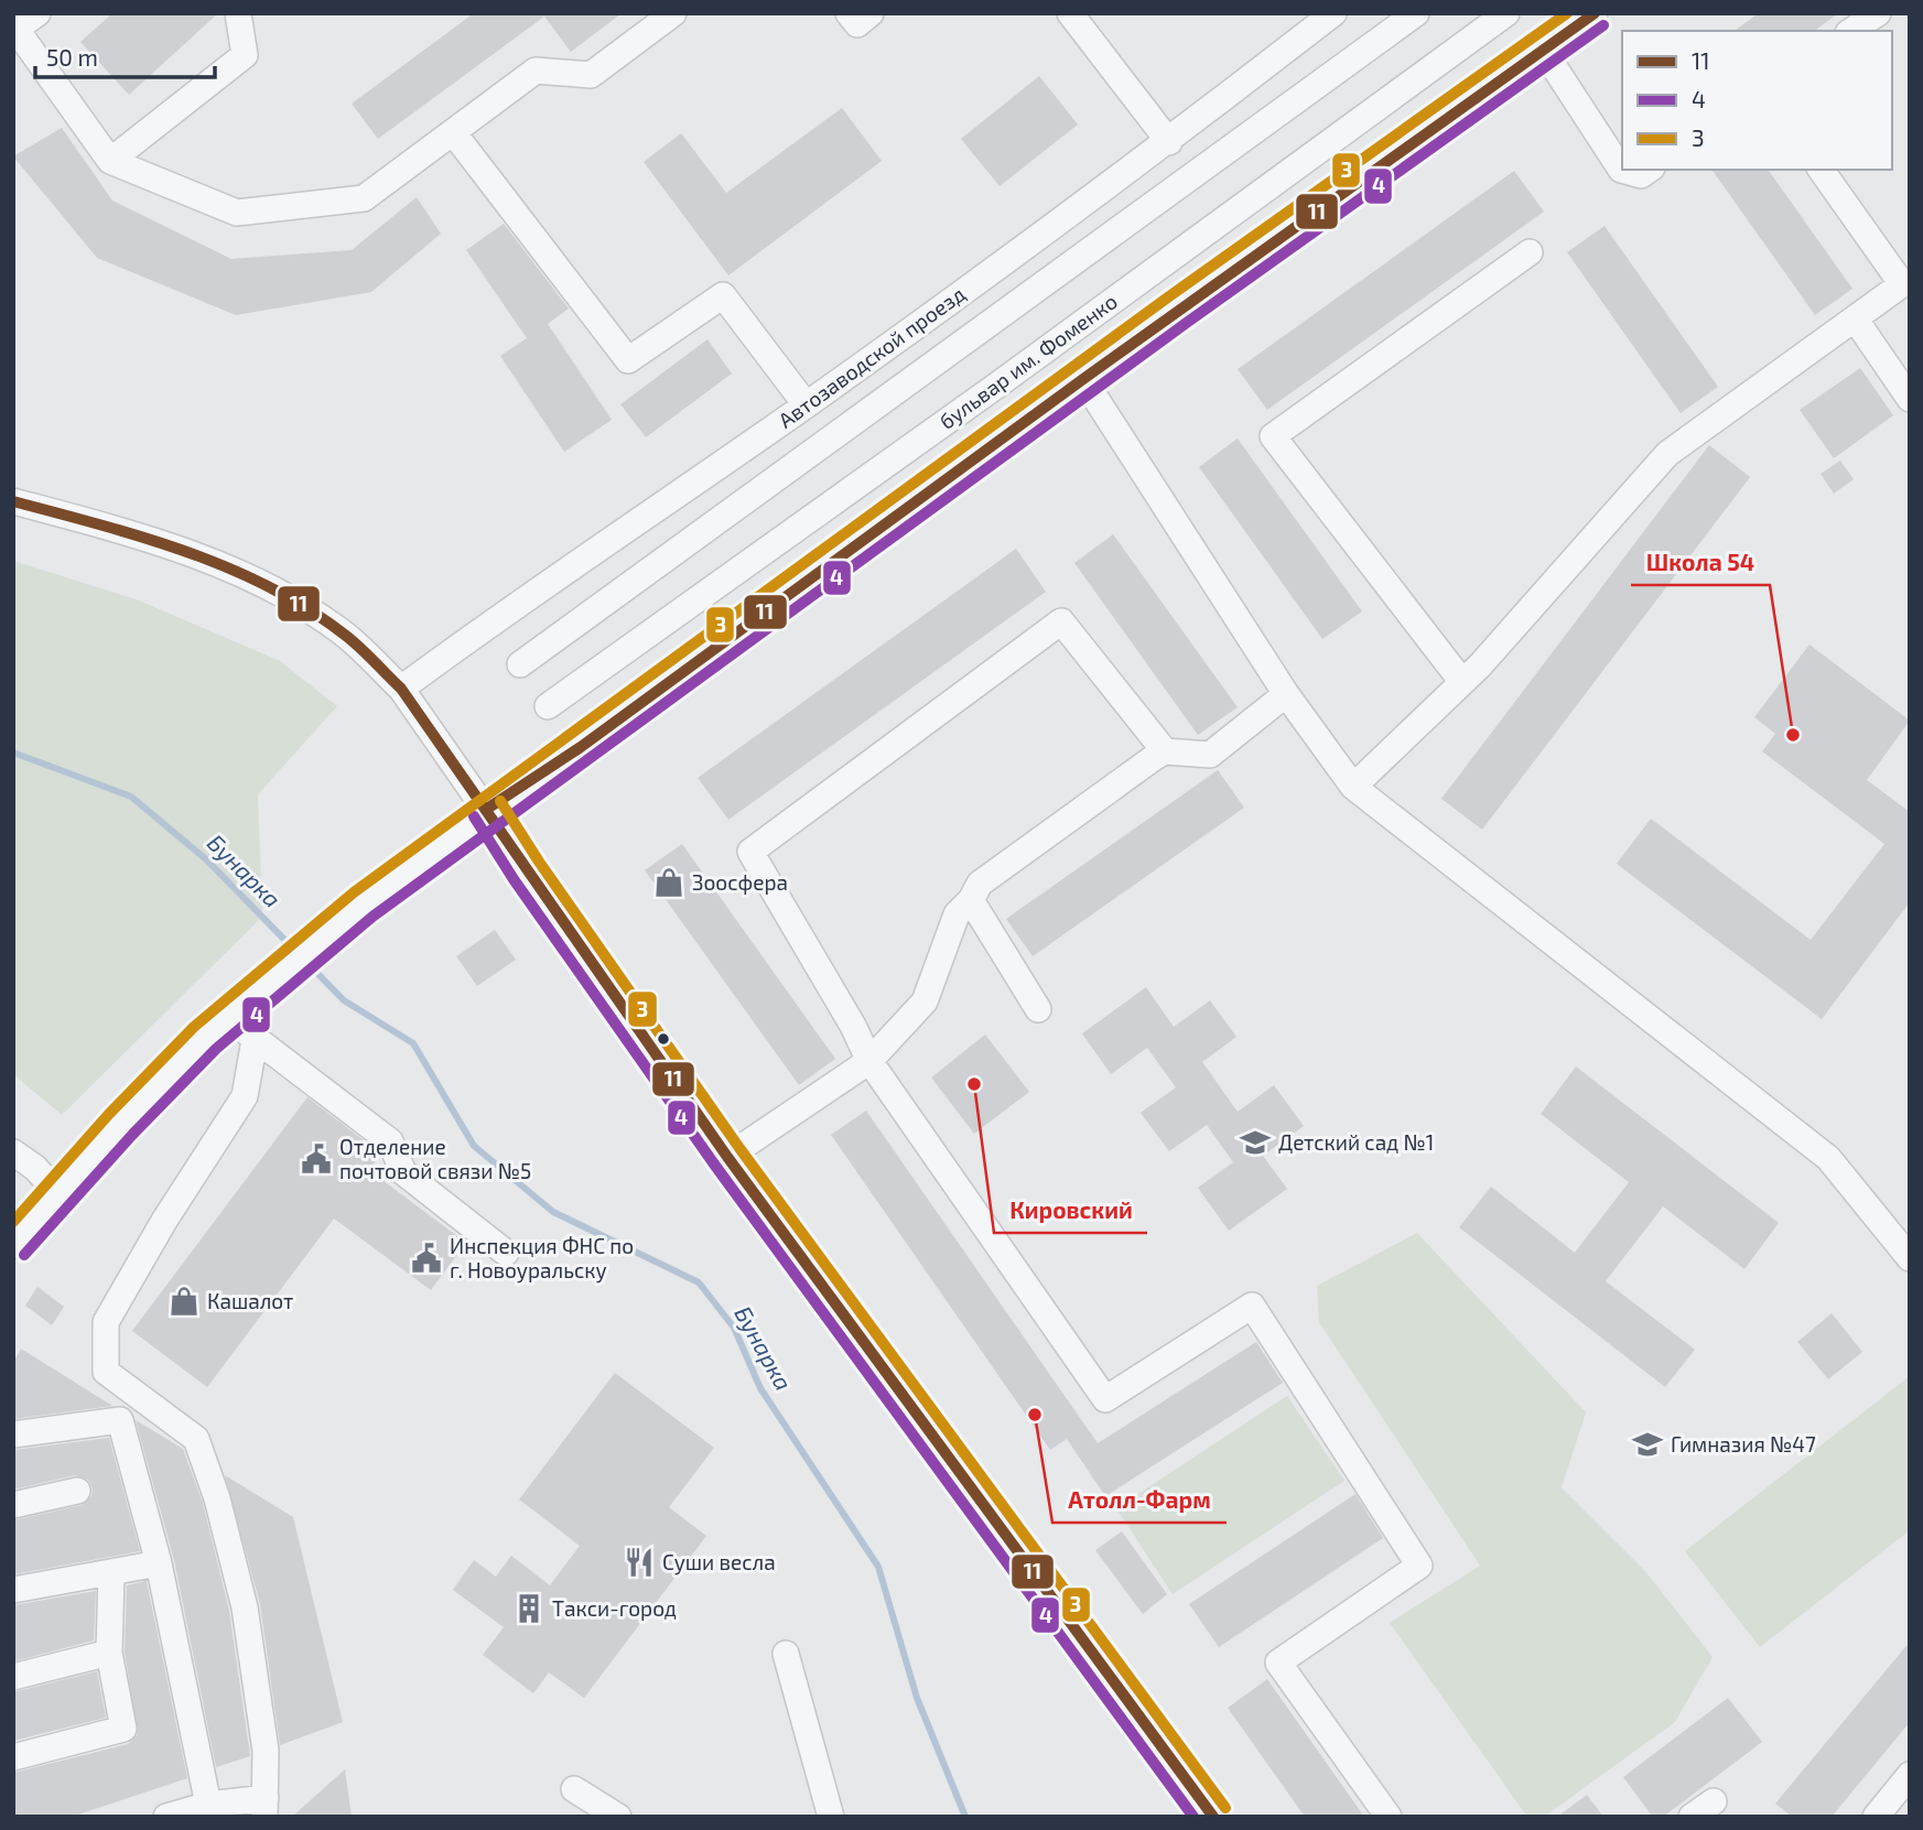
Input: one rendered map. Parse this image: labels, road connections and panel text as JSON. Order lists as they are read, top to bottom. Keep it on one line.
{"streets":{"street":["Автозаводской проезд","бульвар им. Фоменко"]},"water":["Бунарка"],"places":{"other":["Школа 54","Кировский","Атолл-Фарм"],"shop":["Зоосфера","Кашалот"],"school or university":["Детский сад №1","Гимназия №47"],"public building":["Отделение почтовой связи №5","Инспекция ФНС по г. Новоуральску"],"restaurant":["Суши весла"],"building":["Такси-город"]},"lines":["transit line 11","transit line 3","transit line 4"],"legend":["11","4","3"],"scale_bar":"50 m"}
